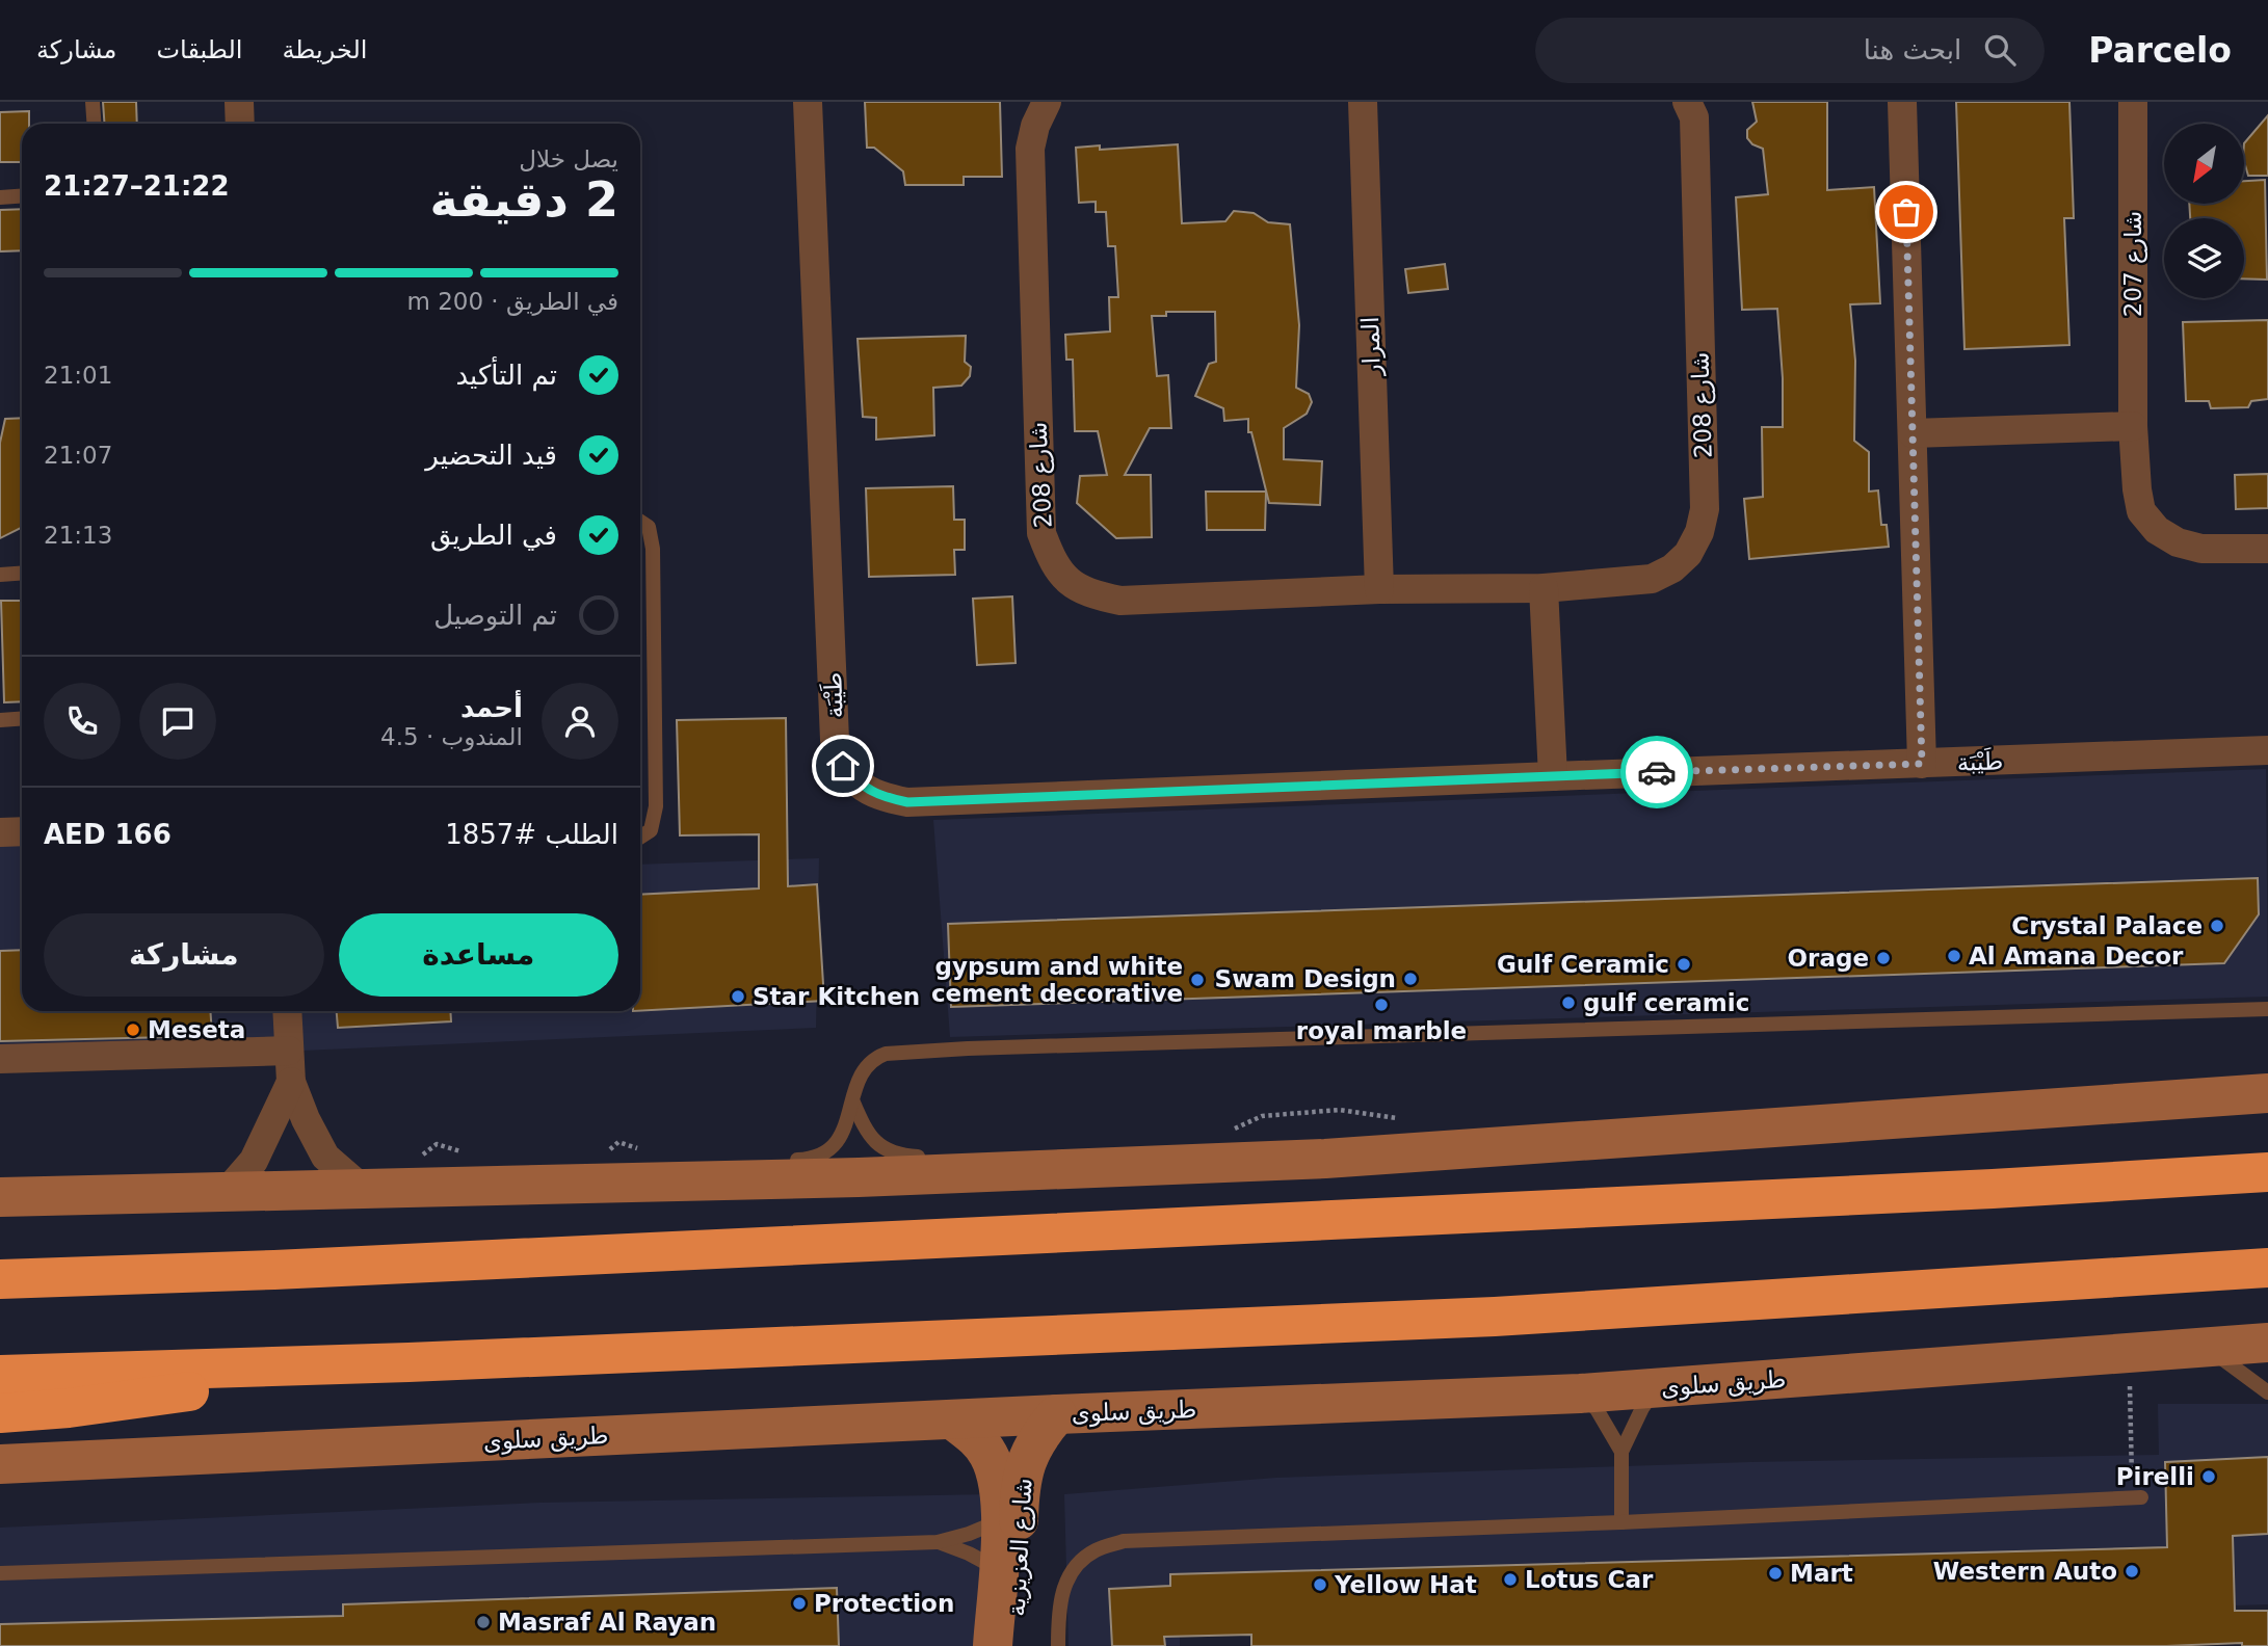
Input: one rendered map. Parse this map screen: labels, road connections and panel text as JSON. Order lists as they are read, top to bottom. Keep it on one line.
{"streets":{"main road":["طريق سلوى","شارع العزيزية"],"street":["شارع 207","المرار","شارع 208","طَيْبَة"]},"crossings":[["المرار","شارع 208"],["طريق سلوى","شارع العزيزية"]],"places":["Crystal Palace","Al Amana Decor","Orage","Gulf Ceramic","Swam Design","gypsum and white cement decorative","Star Kitchen","gulf ceramic","royal marble","Meseta","Pirelli","Western Auto","Mart","Lotus Car","Yellow Hat","Protection","Masraf Al Rayan"],"north":"bottom left","page":{"header":"Parcelo","search":"ابحث هنا","nav":["الخريطة","الطبقات","مشاركة"],"heading":["2 دقيقة","يصل خلال","21:22–21:27"],"panel":["أحمد","المندوب · 4.5","الطلب #1857","AED 166"],"bar":"في الطريق · 200 m","list":[["تم التأكيد","21:01"],["قيد التحضير","21:07"],["في الطريق","21:13"],"تم التوصيل"],"buttons":["مساعدة","مشاركة"]}}
